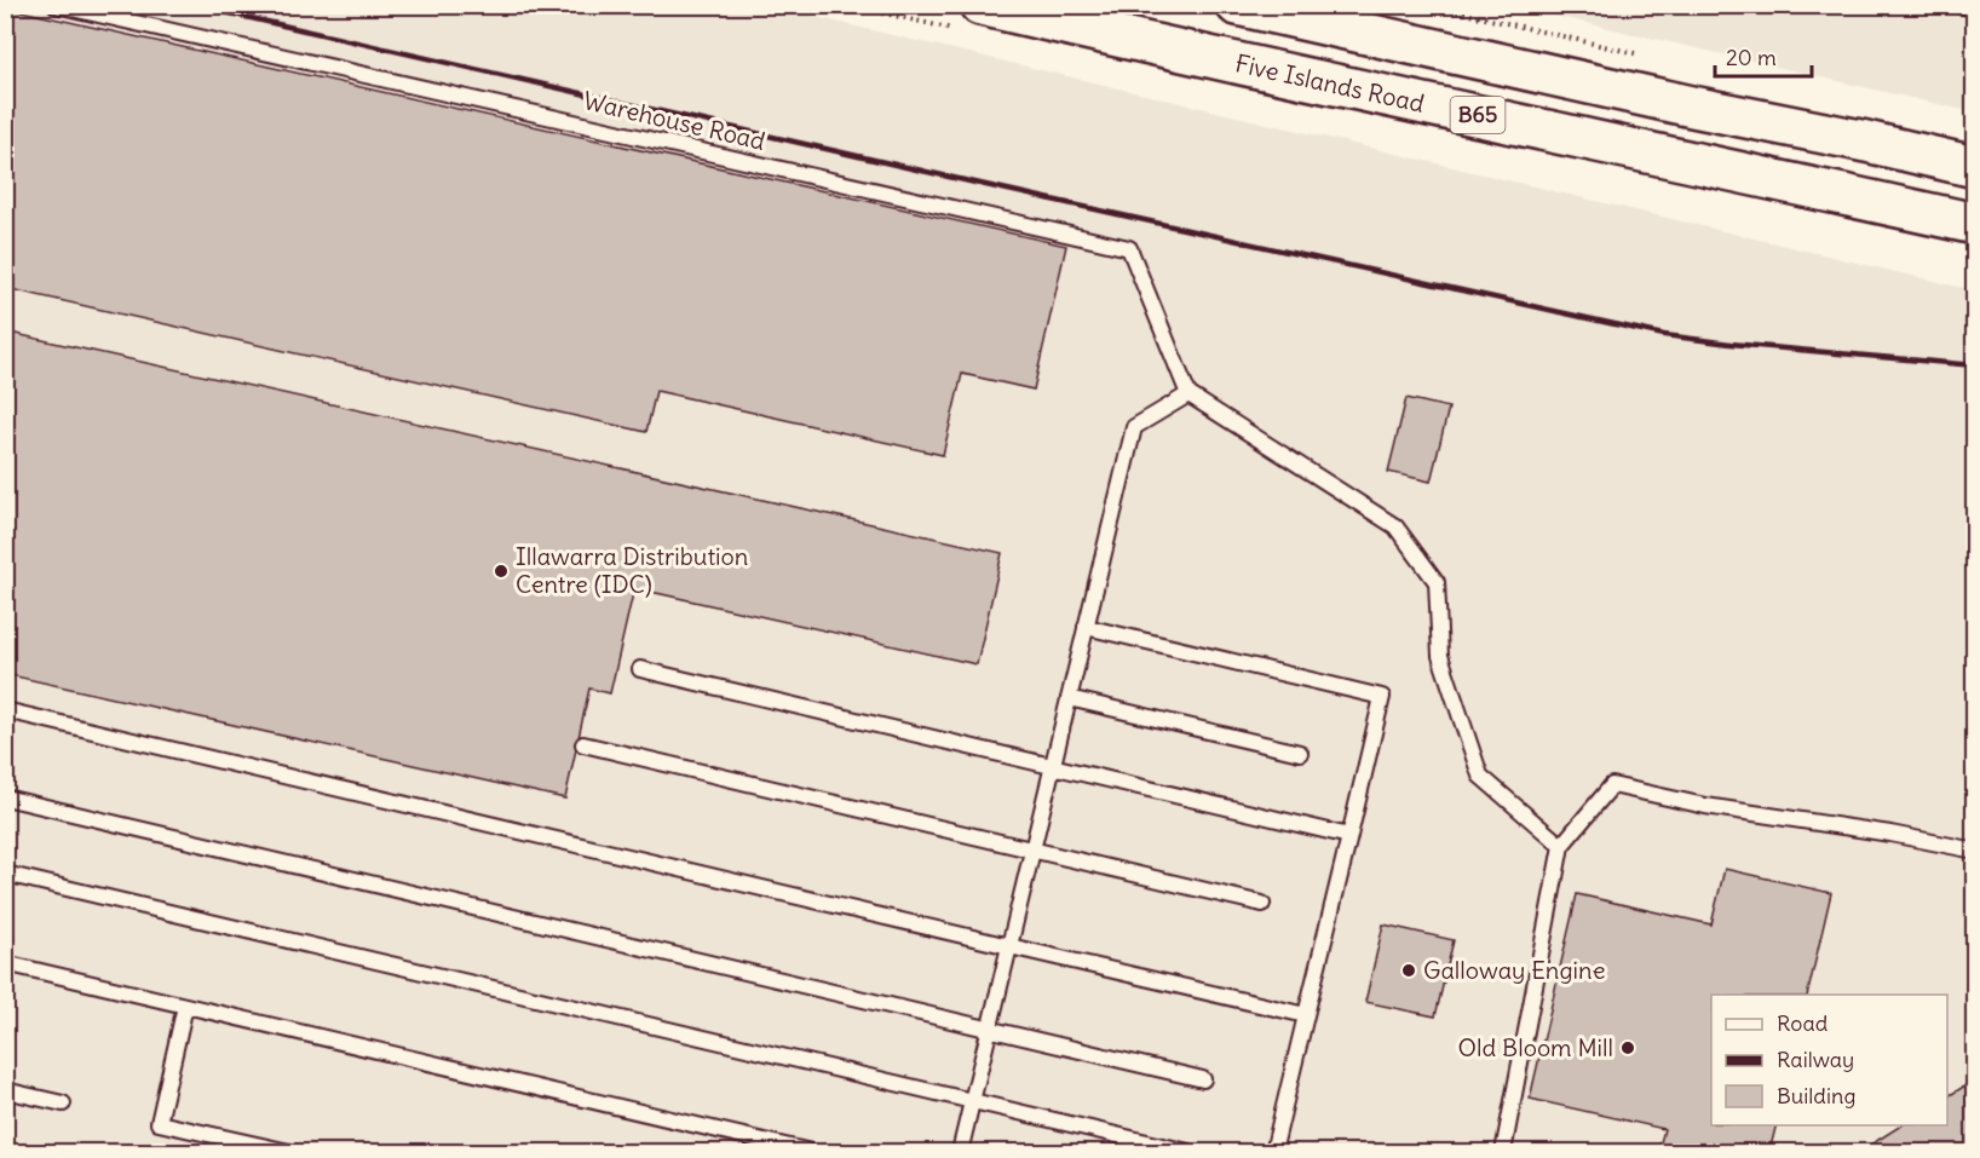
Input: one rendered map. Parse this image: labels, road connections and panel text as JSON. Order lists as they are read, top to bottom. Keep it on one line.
{"streets":{"main road":["Five Islands Road","B65"],"lane":["Warehouse Road"]},"places":["Illawarra Distribution Centre (IDC)","Galloway Engine","Old Bloom Mill"],"legend":["Road","Railway","Building"],"scale_bar":"20 m"}
